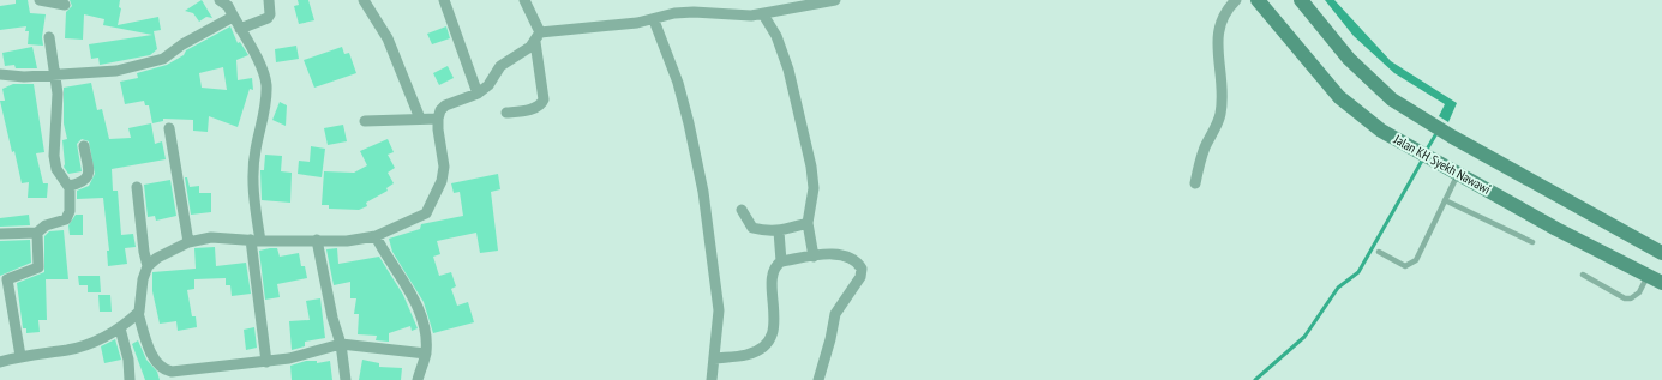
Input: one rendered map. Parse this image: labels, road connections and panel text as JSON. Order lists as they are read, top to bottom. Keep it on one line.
{"streets":{"main road":["Jalan KH Syekh Nawawi"]}}
